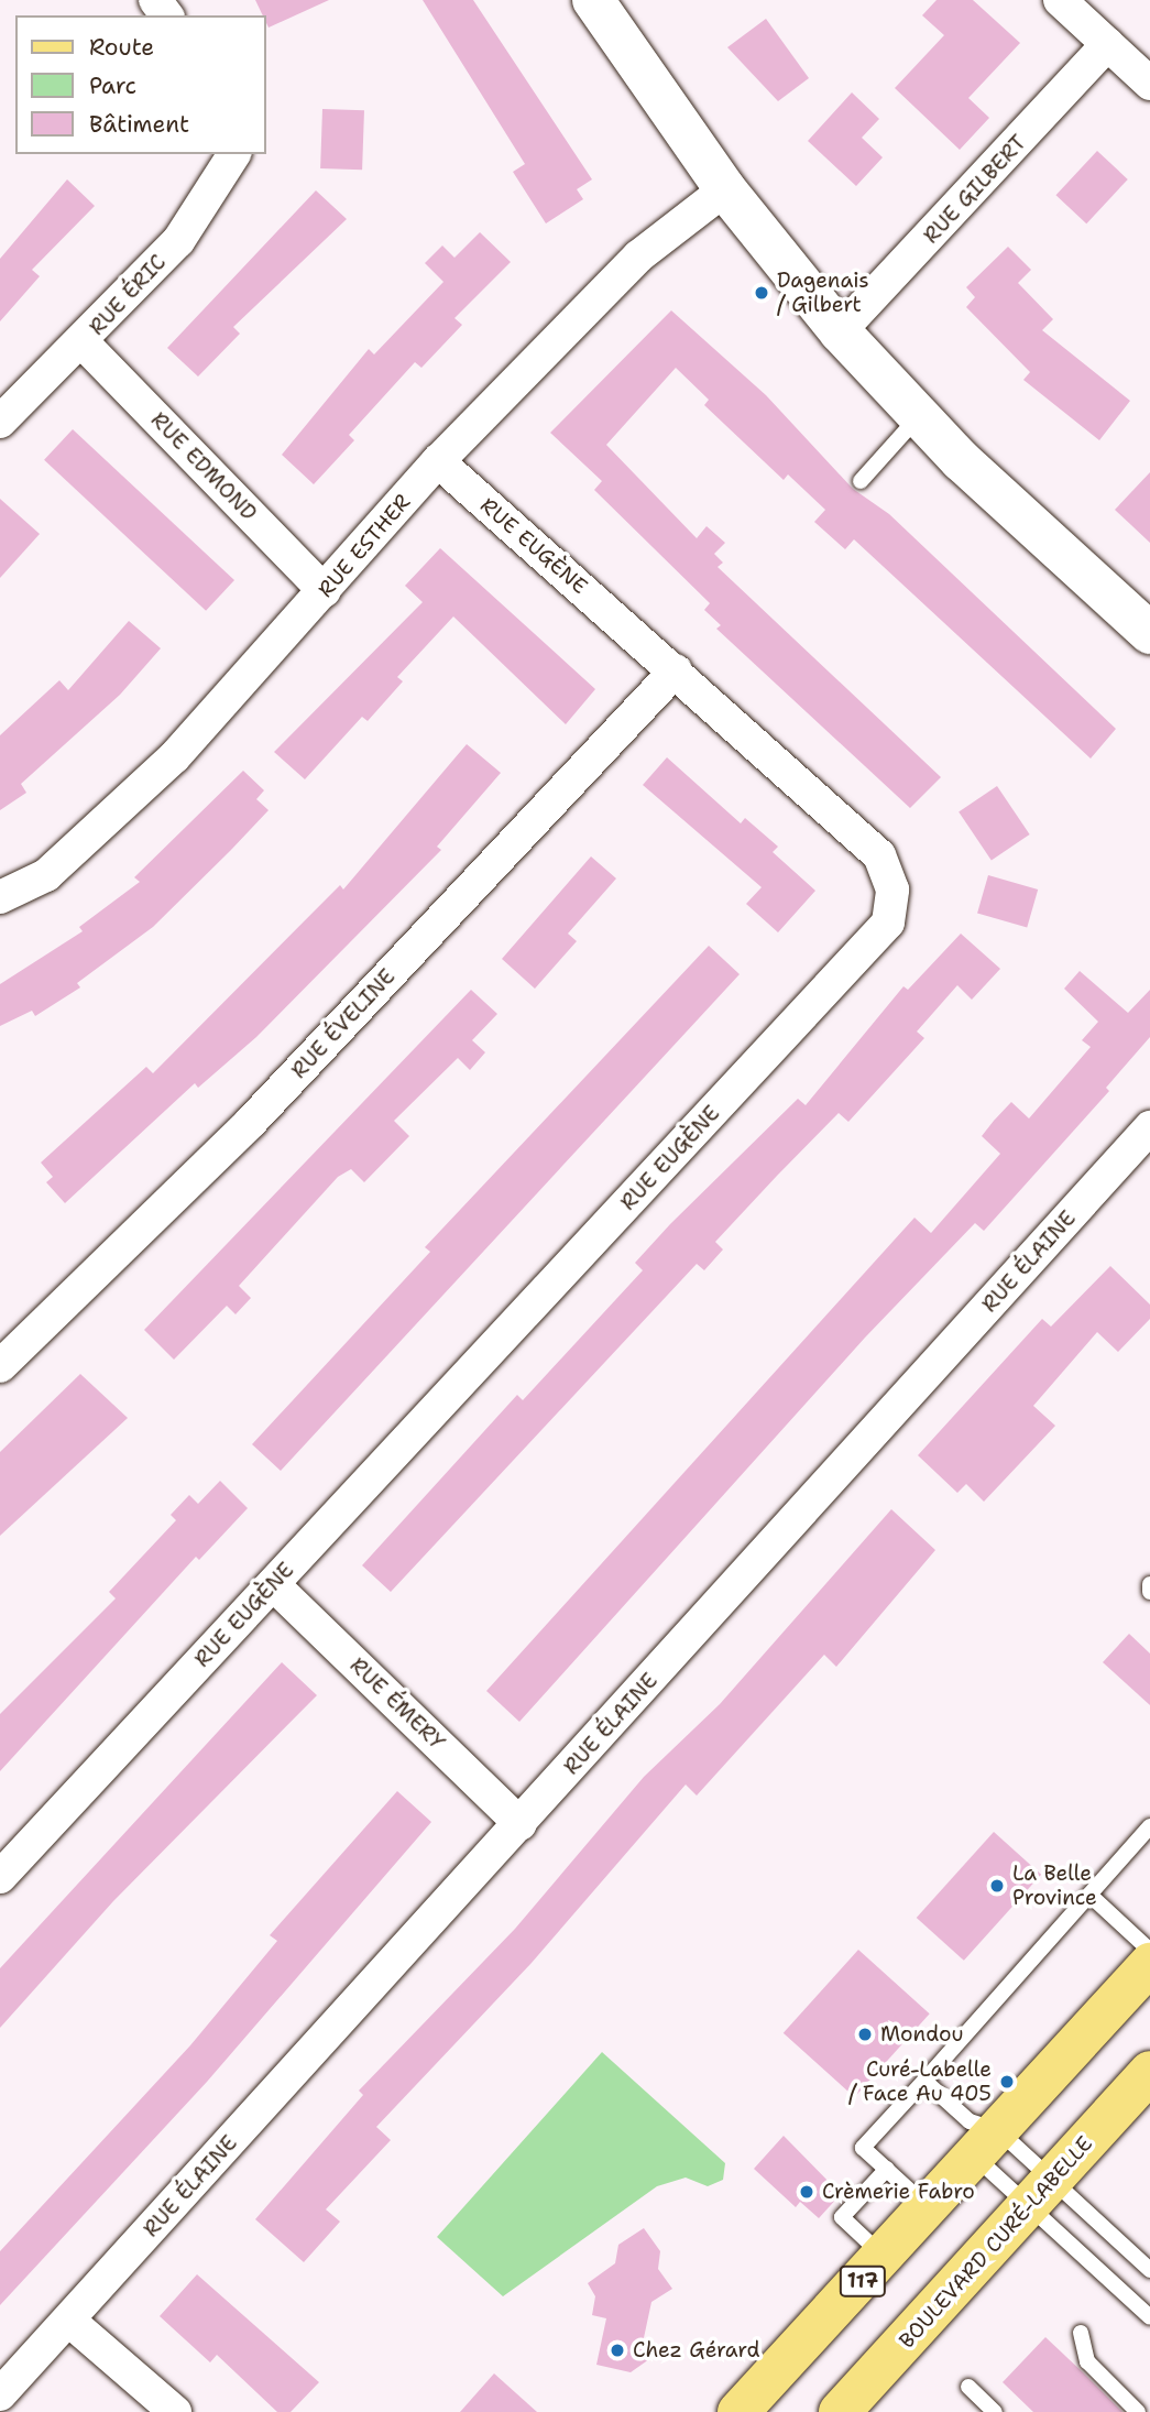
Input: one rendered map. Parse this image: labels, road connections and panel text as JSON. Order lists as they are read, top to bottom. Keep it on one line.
{"streets":{"main road":["BOULEVARD CURÉ-LABELLE","117"],"street":["RUE GILBERT","RUE ÉRIC","RUE EDMOND","RUE ESTHER","RUE EUGÈNE","RUE ÉVELINE","RUE ÉLAINE","RUE ÉMERY"]},"crossings":[["RUE ÉRIC","RUE EDMOND"],["RUE EDMOND","RUE ESTHER"],["RUE ESTHER","RUE EUGÈNE"],["RUE EUGÈNE","RUE ÉVELINE"],["RUE EUGÈNE","RUE ÉMERY"],["RUE ÉLAINE","RUE ÉMERY"]],"places":["Dagenais / Gilbert","La Belle Province","Mondou","Curé-Labelle / Face Au 405","Crèmerie Fabro","Chez Gérard"],"legend":["Route","Parc","Bâtiment"]}
